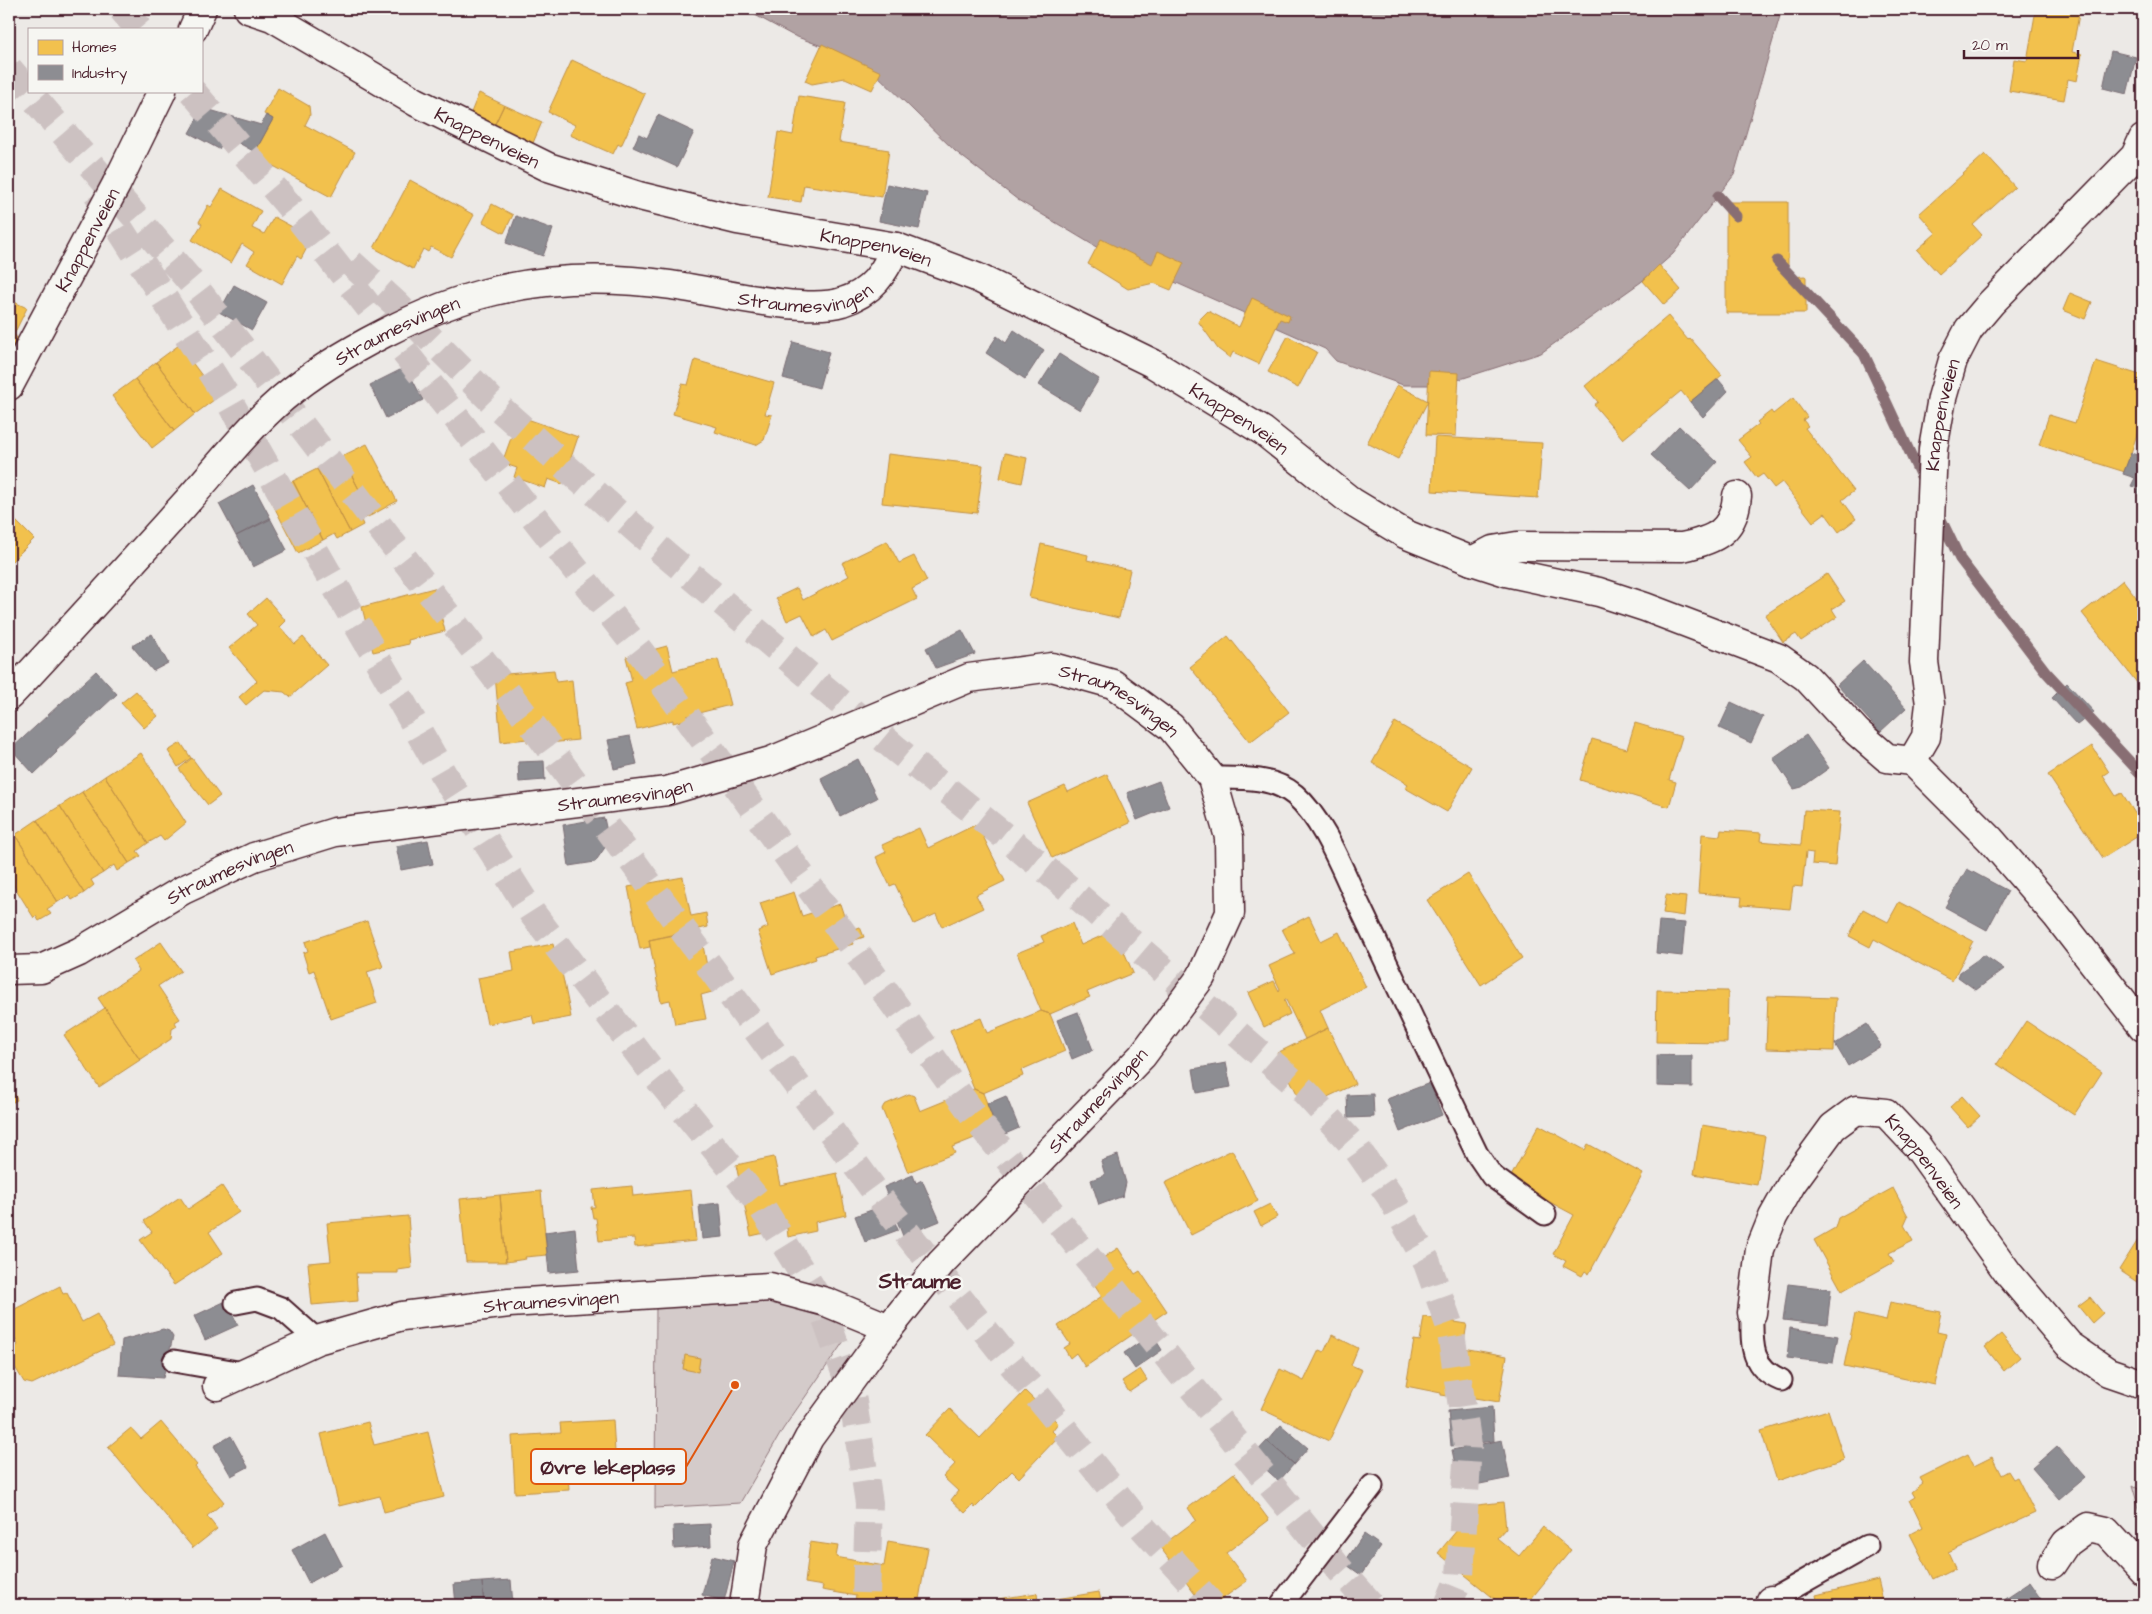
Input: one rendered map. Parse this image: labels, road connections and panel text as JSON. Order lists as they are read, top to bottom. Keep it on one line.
{"streets":{"street":["Knappenveien","Straumesvingen"]},"crossings":[["Knappenveien","Straumesvingen"]],"districts":["Straume"],"places":["Øvre lekeplass"],"legend":["Homes","Industry"],"scale_bar":"20 m"}
